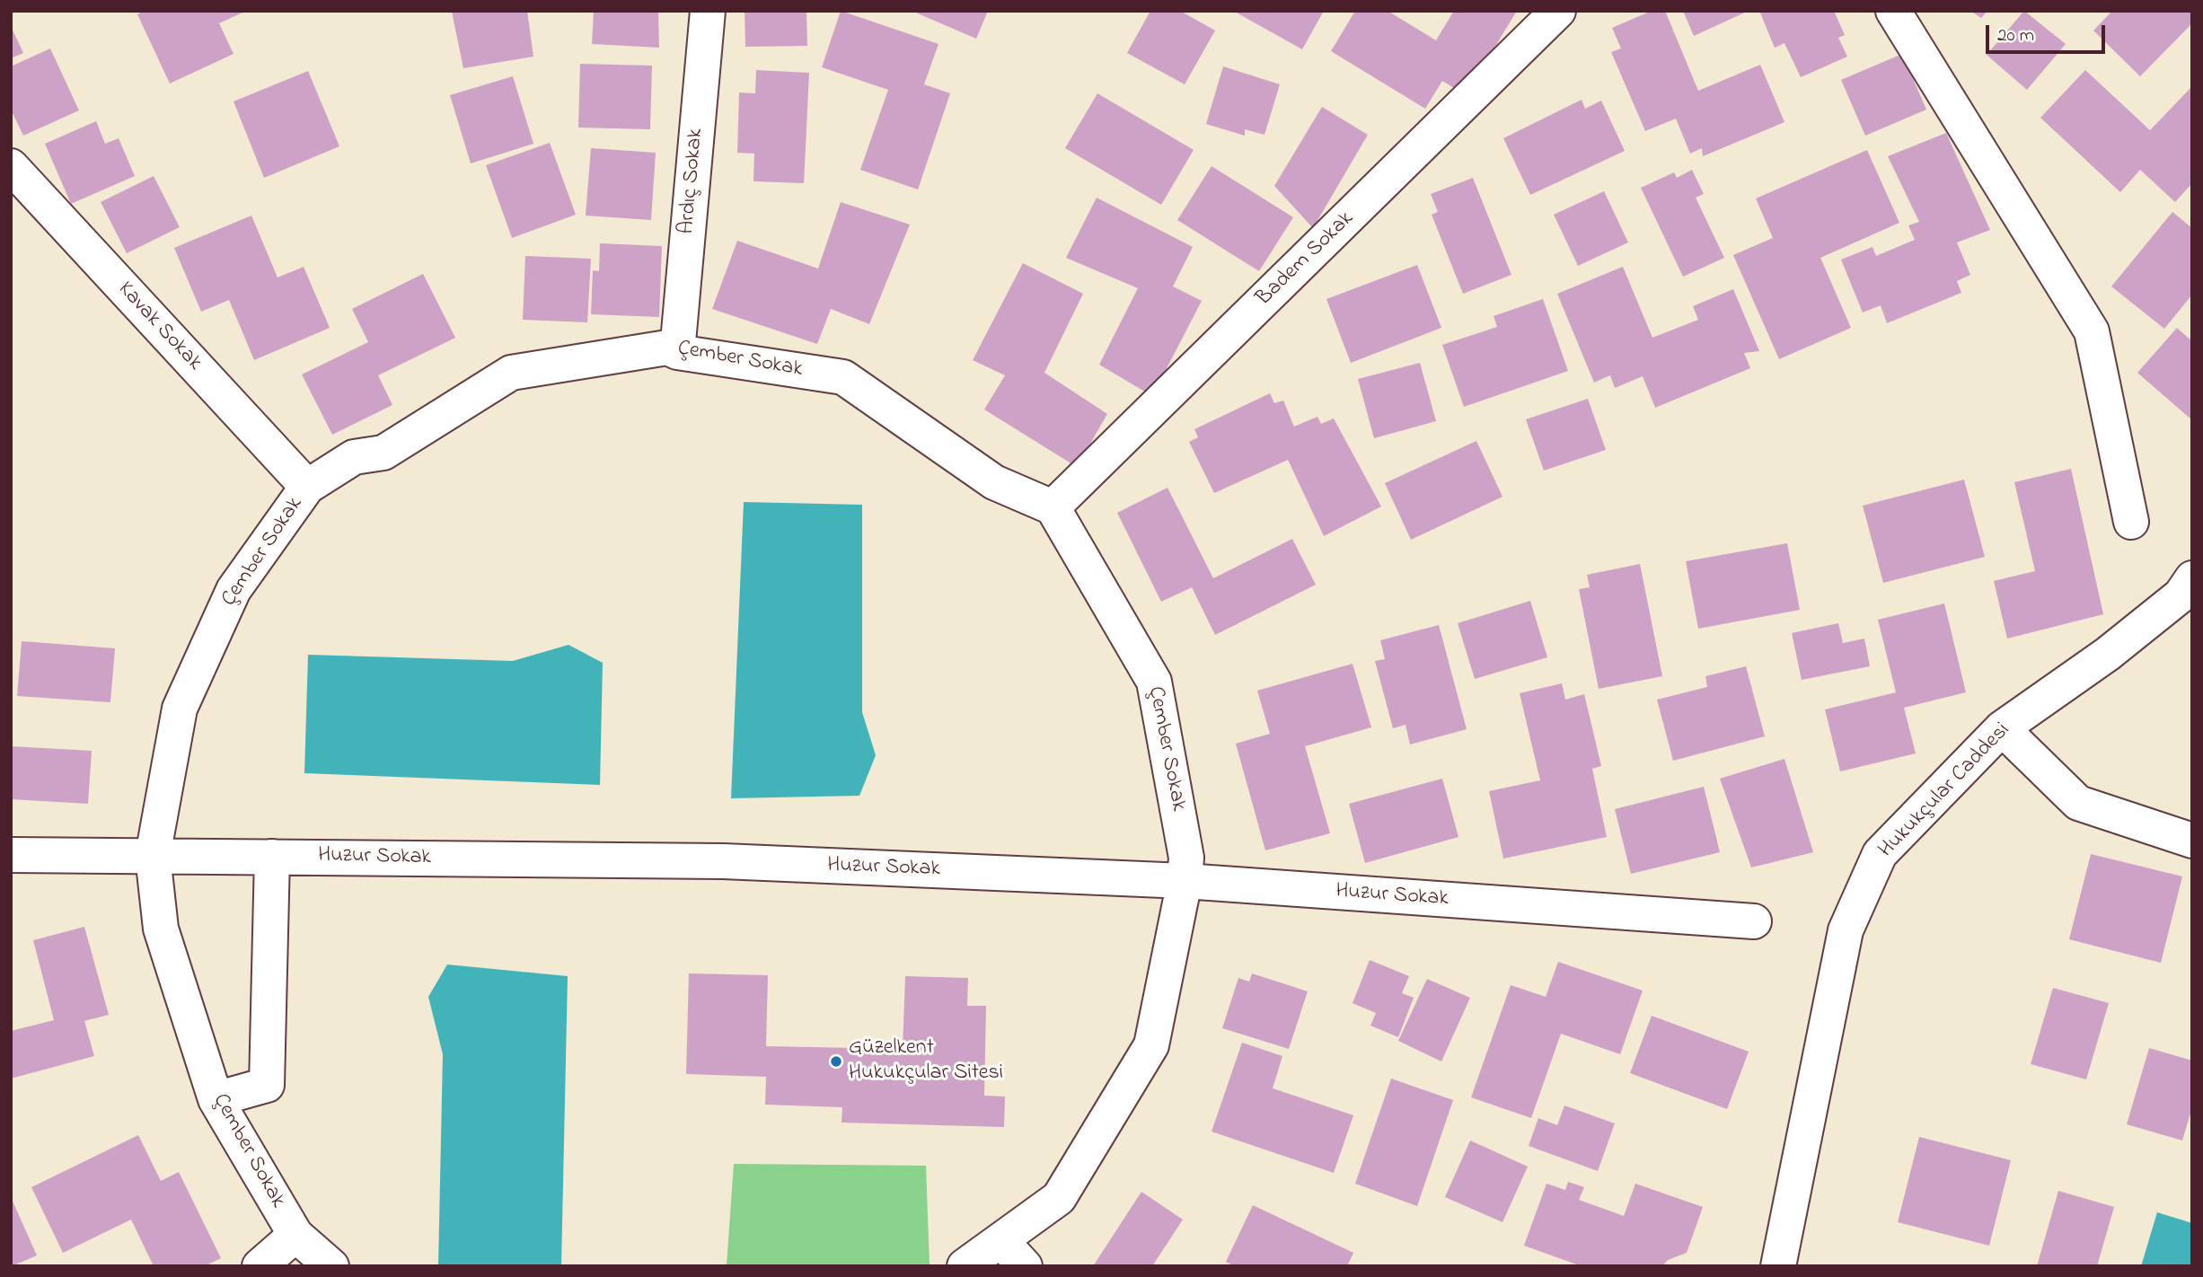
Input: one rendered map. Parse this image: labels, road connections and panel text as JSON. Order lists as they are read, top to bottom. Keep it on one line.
{"streets":{"street":["Ardıç Sokak","Badem Sokak","Kavak Sokak","Çember Sokak","Hukukçular Caddesi","Huzur Sokak"]},"crossings":[["Ardıç Sokak","Çember Sokak"],["Badem Sokak","Çember Sokak"],["Kavak Sokak","Çember Sokak"],["Çember Sokak","Huzur Sokak"]],"places":["Güzelkent Hukukçular Sitesi"],"scale_bar":"20 m"}
